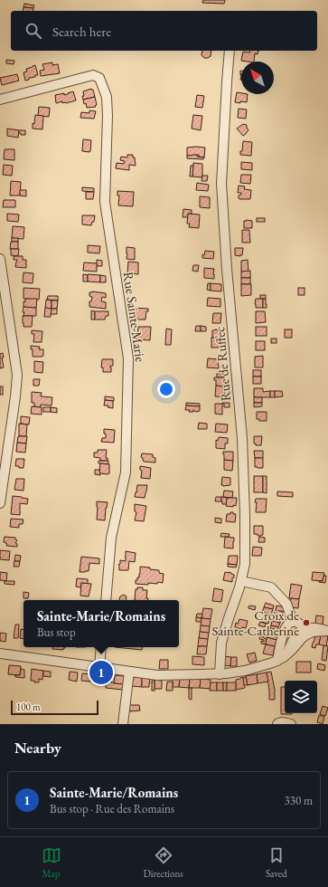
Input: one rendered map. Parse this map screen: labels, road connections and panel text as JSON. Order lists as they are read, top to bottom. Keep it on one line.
{"streets":{"street":["Rue Sainte-Marie","Rue de Ruffec"]},"places":["Croix de Sainte-Catherine"],"scale_bar":"100 m","north":"top left","page":{"search":"Search here","popup":["Sainte-Marie/Romains","Bus stop"],"pins":"1","scale":"100 m","heading":"Nearby","list":[{"mark":"1","name":"Sainte-Marie/Romains","note":"Bus stop · Rue des Romains","value":"330 m"}],"nav":["Map","Directions","Saved"]}}
